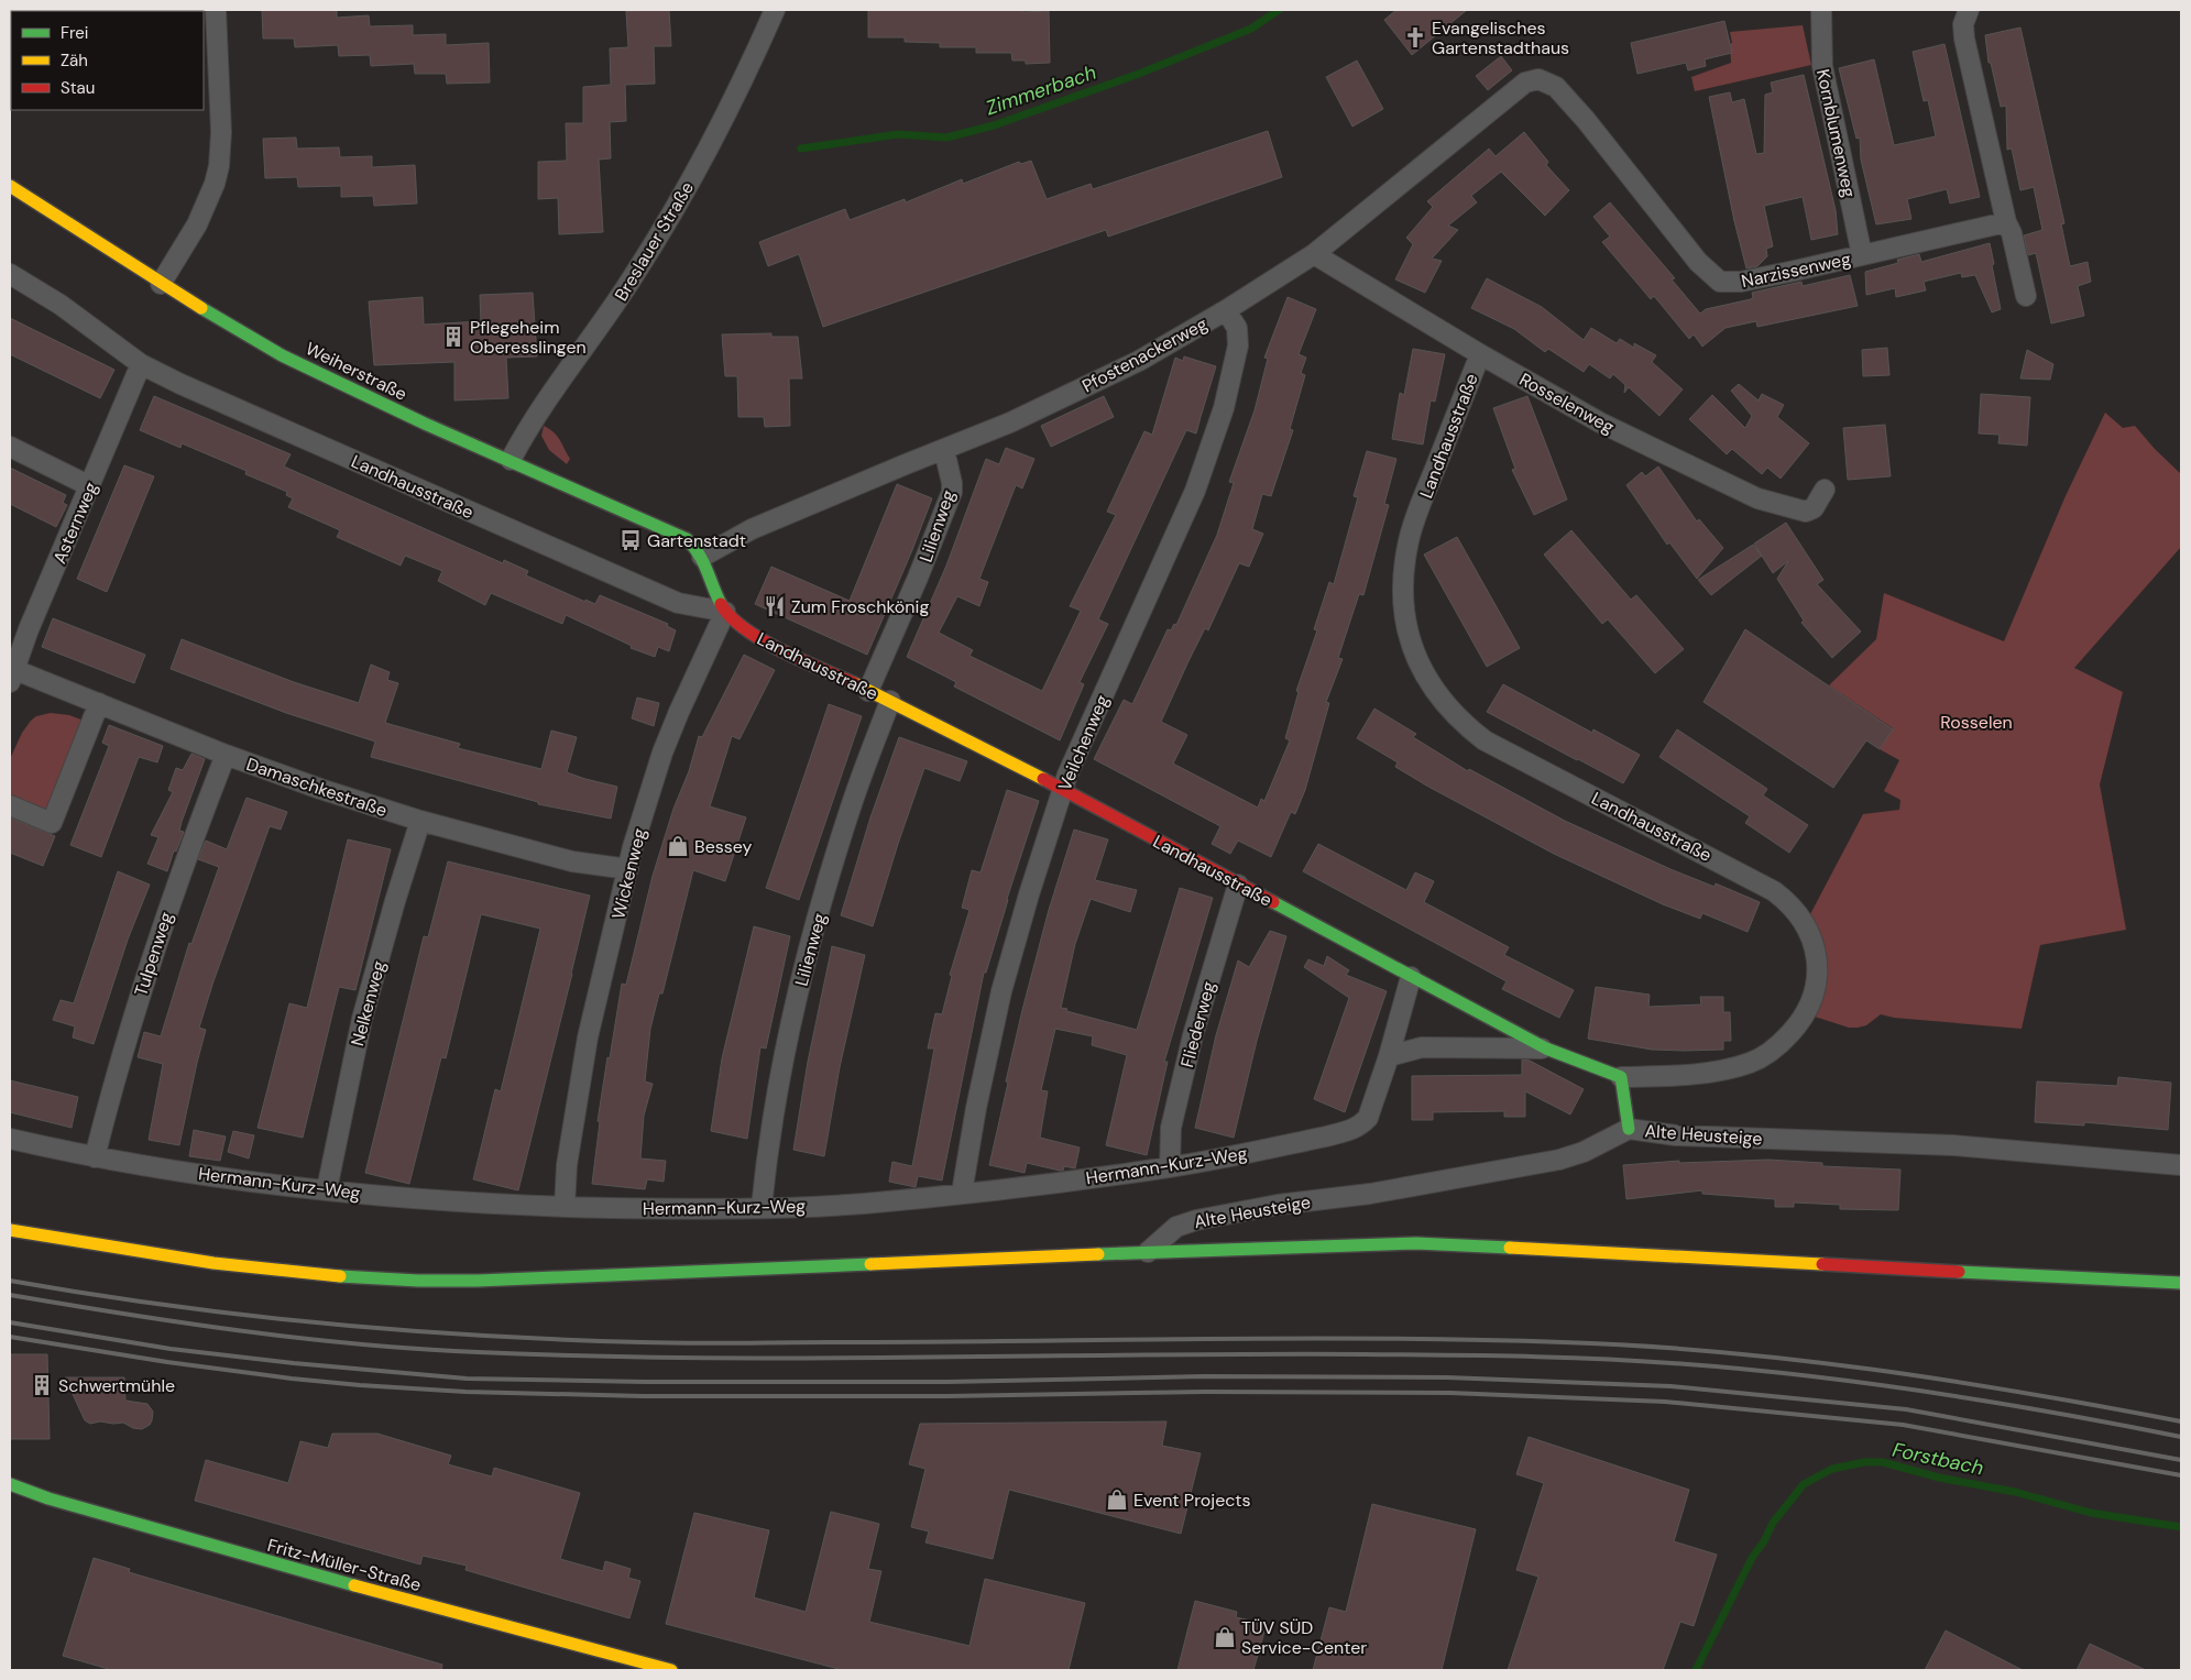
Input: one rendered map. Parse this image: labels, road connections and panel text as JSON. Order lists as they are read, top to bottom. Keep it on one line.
{"streets":{"street":["Kornblumenweg","Breslauer Straße","Narzissenweg","Pfostenackerweg","Weiherstraße","Rosselenweg","Landhausstraße","Asternweg","Lilienweg","Veilchenweg","Damaschkestraße","Wickenweg","Tulpenweg","Nelkenweg","Fliederweg","Alte Heusteige","Hermann-Kurz-Weg","Fritz-Müller-Straße"]},"crossings":[["Kornblumenweg","Narzissenweg"],["Breslauer Straße","Weiherstraße"],["Narzissenweg","Pfostenackerweg"],["Pfostenackerweg","Weiherstraße"],["Pfostenackerweg","Rosselenweg"],["Pfostenackerweg","Lilienweg"],["Pfostenackerweg","Veilchenweg"],["Rosselenweg","Landhausstraße"],["Landhausstraße","Asternweg"],["Landhausstraße","Lilienweg"],["Landhausstraße","Veilchenweg"],["Landhausstraße","Wickenweg"],["Landhausstraße","Fliederweg"],["Landhausstraße","Hermann-Kurz-Weg"],["Asternweg","Damaschkestraße"],["Lilienweg","Hermann-Kurz-Weg"],["Veilchenweg","Hermann-Kurz-Weg"],["Damaschkestraße","Wickenweg"],["Damaschkestraße","Tulpenweg"],["Damaschkestraße","Nelkenweg"],["Wickenweg","Hermann-Kurz-Weg"],["Tulpenweg","Hermann-Kurz-Weg"],["Nelkenweg","Hermann-Kurz-Weg"],["Fliederweg","Hermann-Kurz-Weg"]],"water":["Zimmerbach","Forstbach"],"parks":["Rosselen"],"places":{"church":["Evangelisches Gartenstadthaus"],"building":["Pflegeheim Oberesslingen","Schwertmühle"],"bus stop":["Gartenstadt"],"restaurant":["Zum Froschkönig"],"shop":["Bessey","Event Projects","TÜV SÜD Service-Center"]},"legend":["Frei","Zäh","Stau"]}
